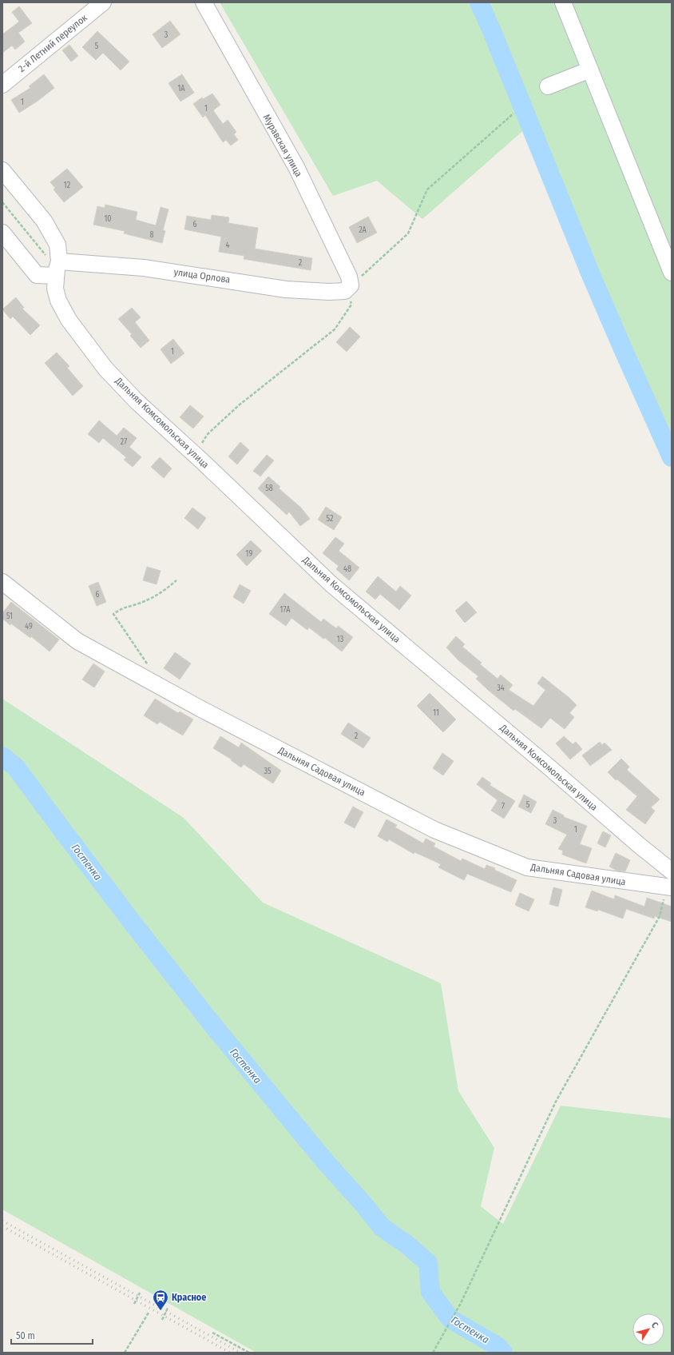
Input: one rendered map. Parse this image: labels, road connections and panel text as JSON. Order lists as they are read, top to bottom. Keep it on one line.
{"streets":{"street":["2-й Летний переулок","Муравская улица","улица Орлова","Дальняя Комсомольская улица","Дальняя Садовая улица"]},"crossings":[["Муравская улица","улица Орлова"],["улица Орлова","Дальняя Комсомольская улица"]],"water":["Гостенка"],"places":{"station":["Красное"]},"house_numbers":["3","5","1А","1","1","12","10","6","2А","8","4","2","1","27","58","52","19","48","6","17А","51","49","13","34","11","2","35","5","7","3","1"],"scale_bar":"50 m","north":"top right"}
